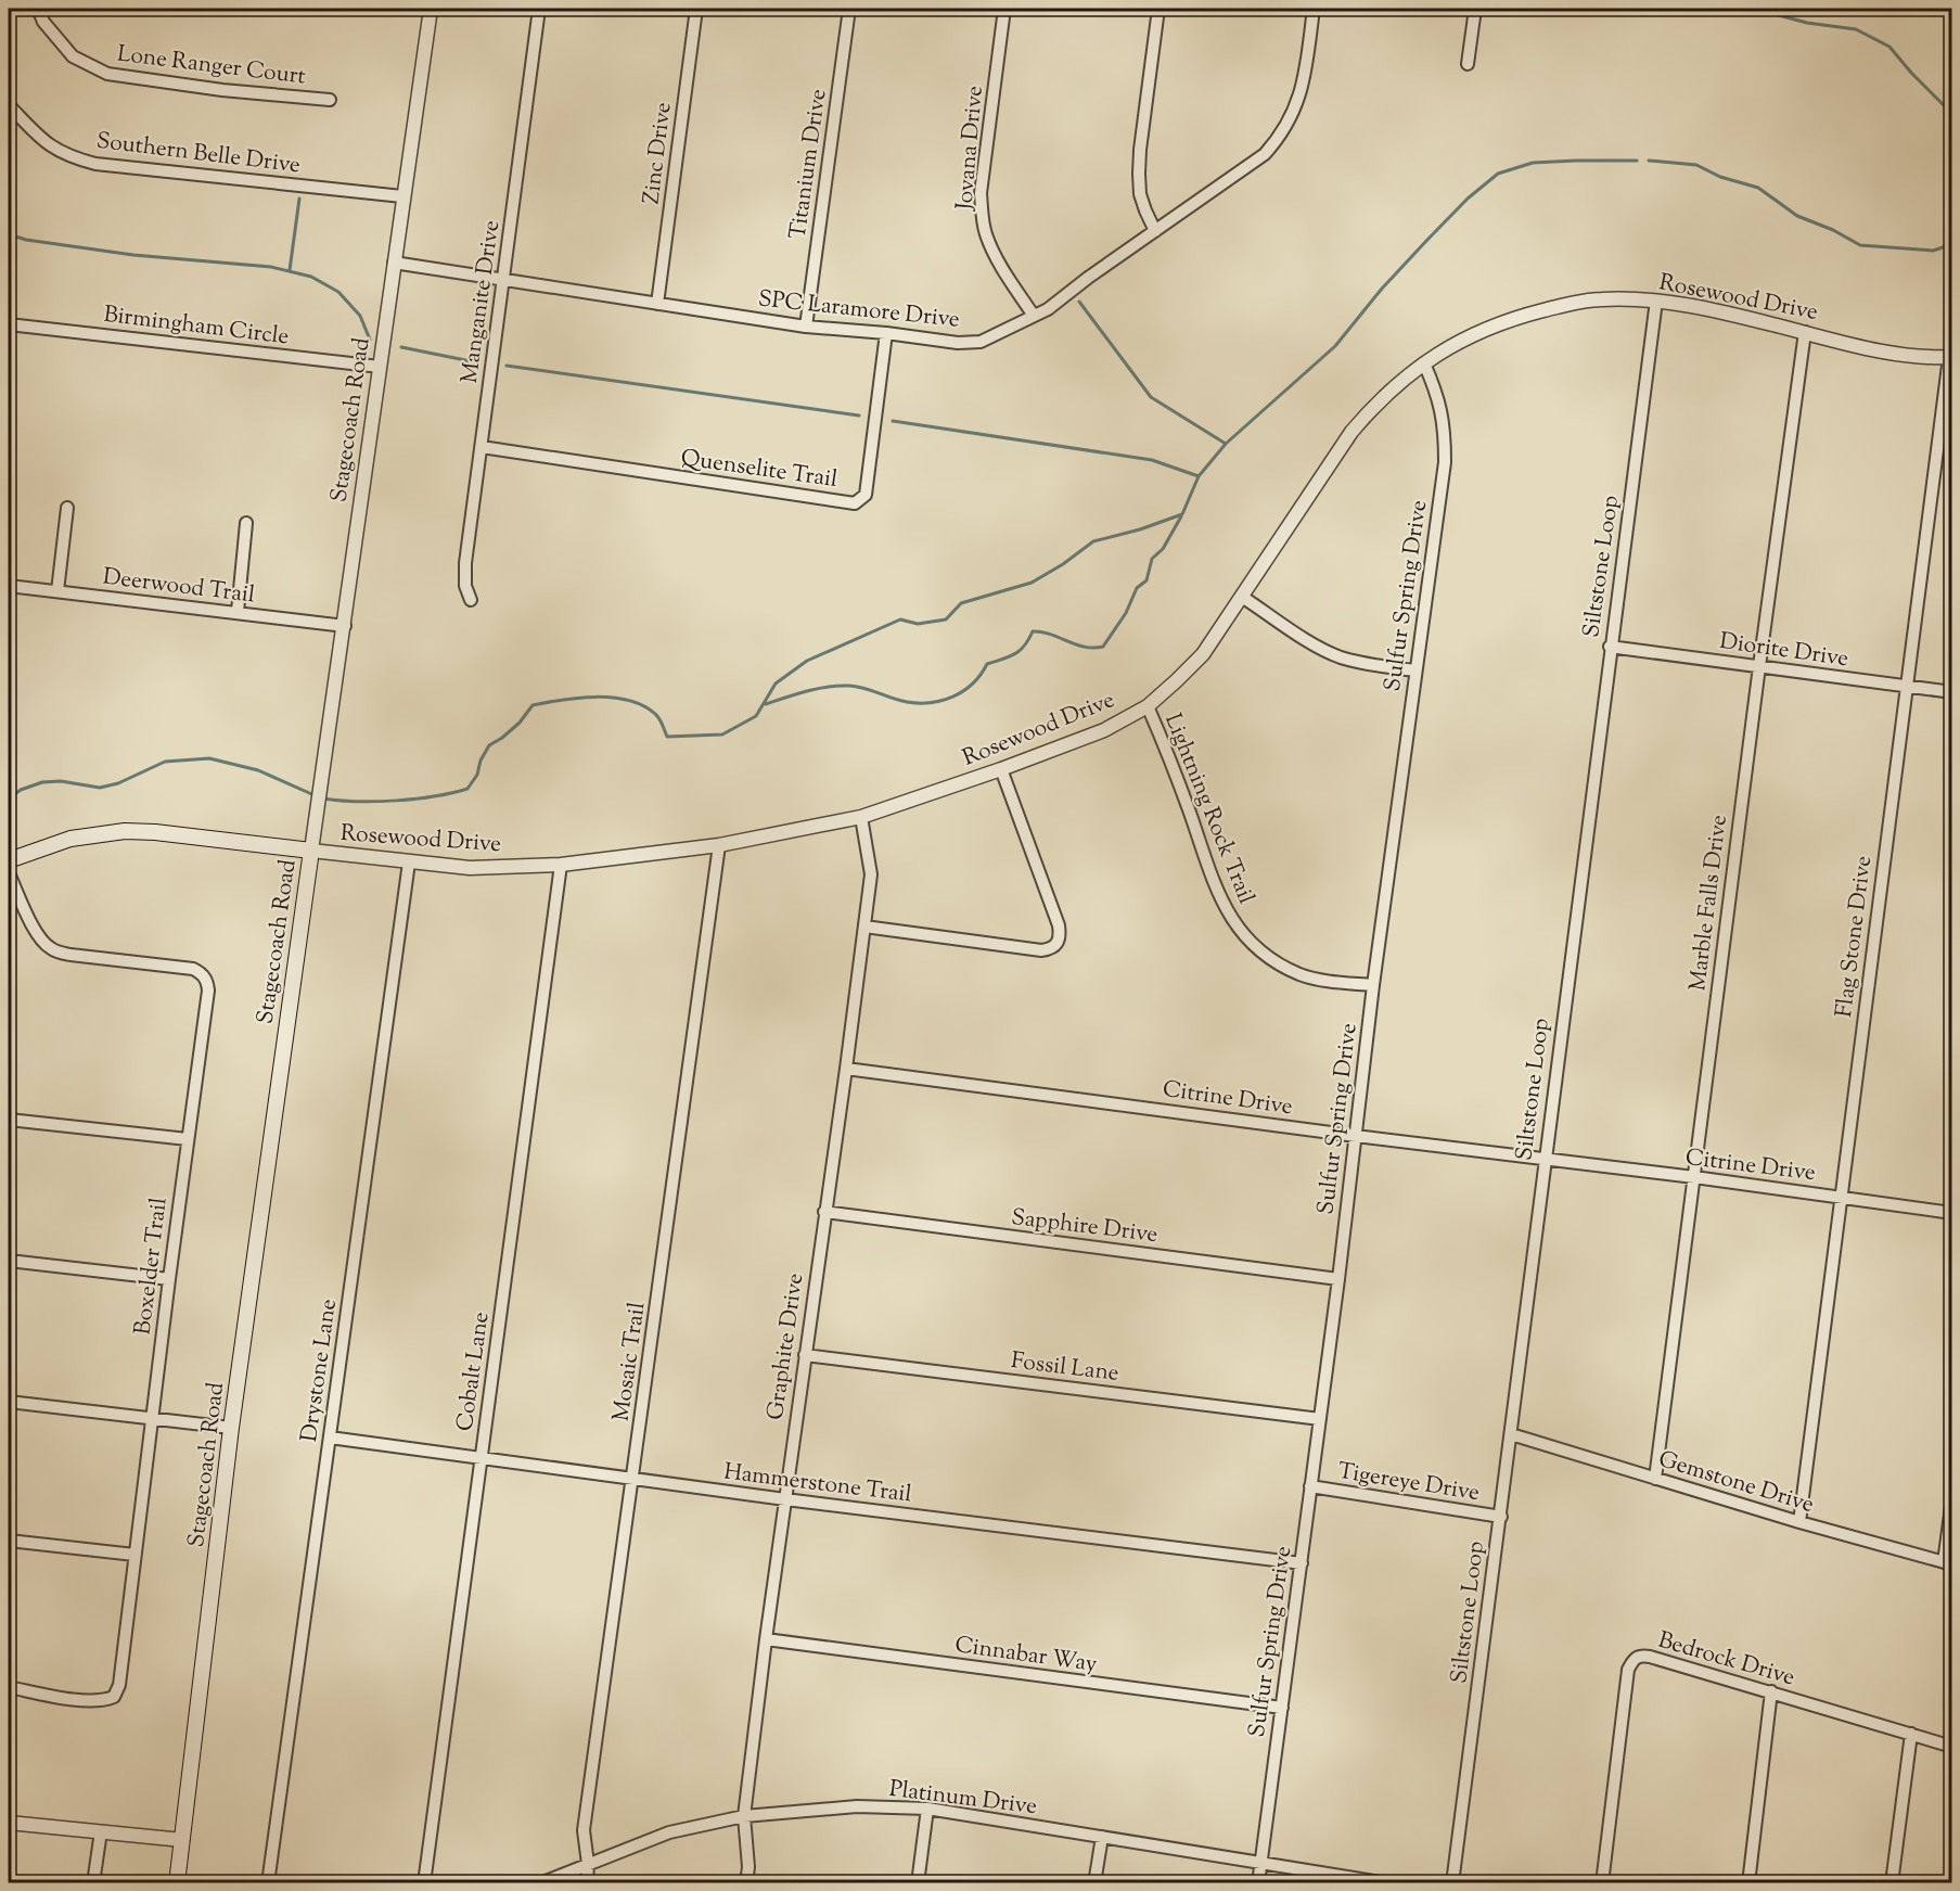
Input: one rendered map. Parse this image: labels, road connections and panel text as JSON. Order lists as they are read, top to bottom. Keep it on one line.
{"streets":{"main road":["Rosewood Drive","Stagecoach Road"],"street":["Lone Ranger Court","Jovana Drive","Southern Belle Drive","Zinc Drive","Titanium Drive","Manganite Drive","SPC Laramore Drive","Birmingham Circle","Quenselite Trail","Siltstone Loop","Deerwood Trail","Sulfur Spring Drive","Diorite Drive","Lightning Rock Trail","Marble Falls Drive","Flag Stone Drive","Citrine Drive","Sapphire Drive","Boxelder Trail","Graphite Drive","Mosaic Trail","Fossil Lane","Drystone Lane","Cobalt Lane","Tigereye Drive","Gemstone Drive","Hammerstone Trail","Cinnabar Way","Bedrock Drive","Platinum Drive"]},"crossings":[["Jovana Drive","SPC Laramore Drive"],["Southern Belle Drive","Stagecoach Road"],["Zinc Drive","SPC Laramore Drive"],["Titanium Drive","SPC Laramore Drive"],["Rosewood Drive","Stagecoach Road"],["Rosewood Drive","Siltstone Loop"],["Rosewood Drive","Sulfur Spring Drive"],["Rosewood Drive","Lightning Rock Trail"],["Rosewood Drive","Marble Falls Drive"],["Rosewood Drive","Flag Stone Drive"],["Rosewood Drive","Graphite Drive"],["Rosewood Drive","Mosaic Trail"],["Rosewood Drive","Drystone Lane"],["Rosewood Drive","Cobalt Lane"],["Manganite Drive","SPC Laramore Drive"],["Manganite Drive","Quenselite Trail"],["SPC Laramore Drive","Stagecoach Road"],["SPC Laramore Drive","Quenselite Trail"],["Birmingham Circle","Stagecoach Road"],["Stagecoach Road","Deerwood Trail"],["Siltstone Loop","Diorite Drive"],["Siltstone Loop","Citrine Drive"],["Siltstone Loop","Tigereye Drive"],["Siltstone Loop","Gemstone Drive"],["Sulfur Spring Drive","Lightning Rock Trail"],["Sulfur Spring Drive","Citrine Drive"],["Sulfur Spring Drive","Sapphire Drive"],["Sulfur Spring Drive","Fossil Lane"],["Sulfur Spring Drive","Tigereye Drive"],["Sulfur Spring Drive","Hammerstone Trail"],["Sulfur Spring Drive","Cinnabar Way"],["Sulfur Spring Drive","Platinum Drive"],["Diorite Drive","Marble Falls Drive"],["Diorite Drive","Flag Stone Drive"],["Marble Falls Drive","Citrine Drive"],["Marble Falls Drive","Gemstone Drive"],["Flag Stone Drive","Citrine Drive"],["Flag Stone Drive","Gemstone Drive"],["Citrine Drive","Graphite Drive"],["Sapphire Drive","Graphite Drive"],["Graphite Drive","Fossil Lane"],["Graphite Drive","Hammerstone Trail"],["Graphite Drive","Cinnabar Way"],["Graphite Drive","Platinum Drive"],["Mosaic Trail","Hammerstone Trail"],["Mosaic Trail","Platinum Drive"],["Drystone Lane","Hammerstone Trail"],["Cobalt Lane","Hammerstone Trail"]]}
